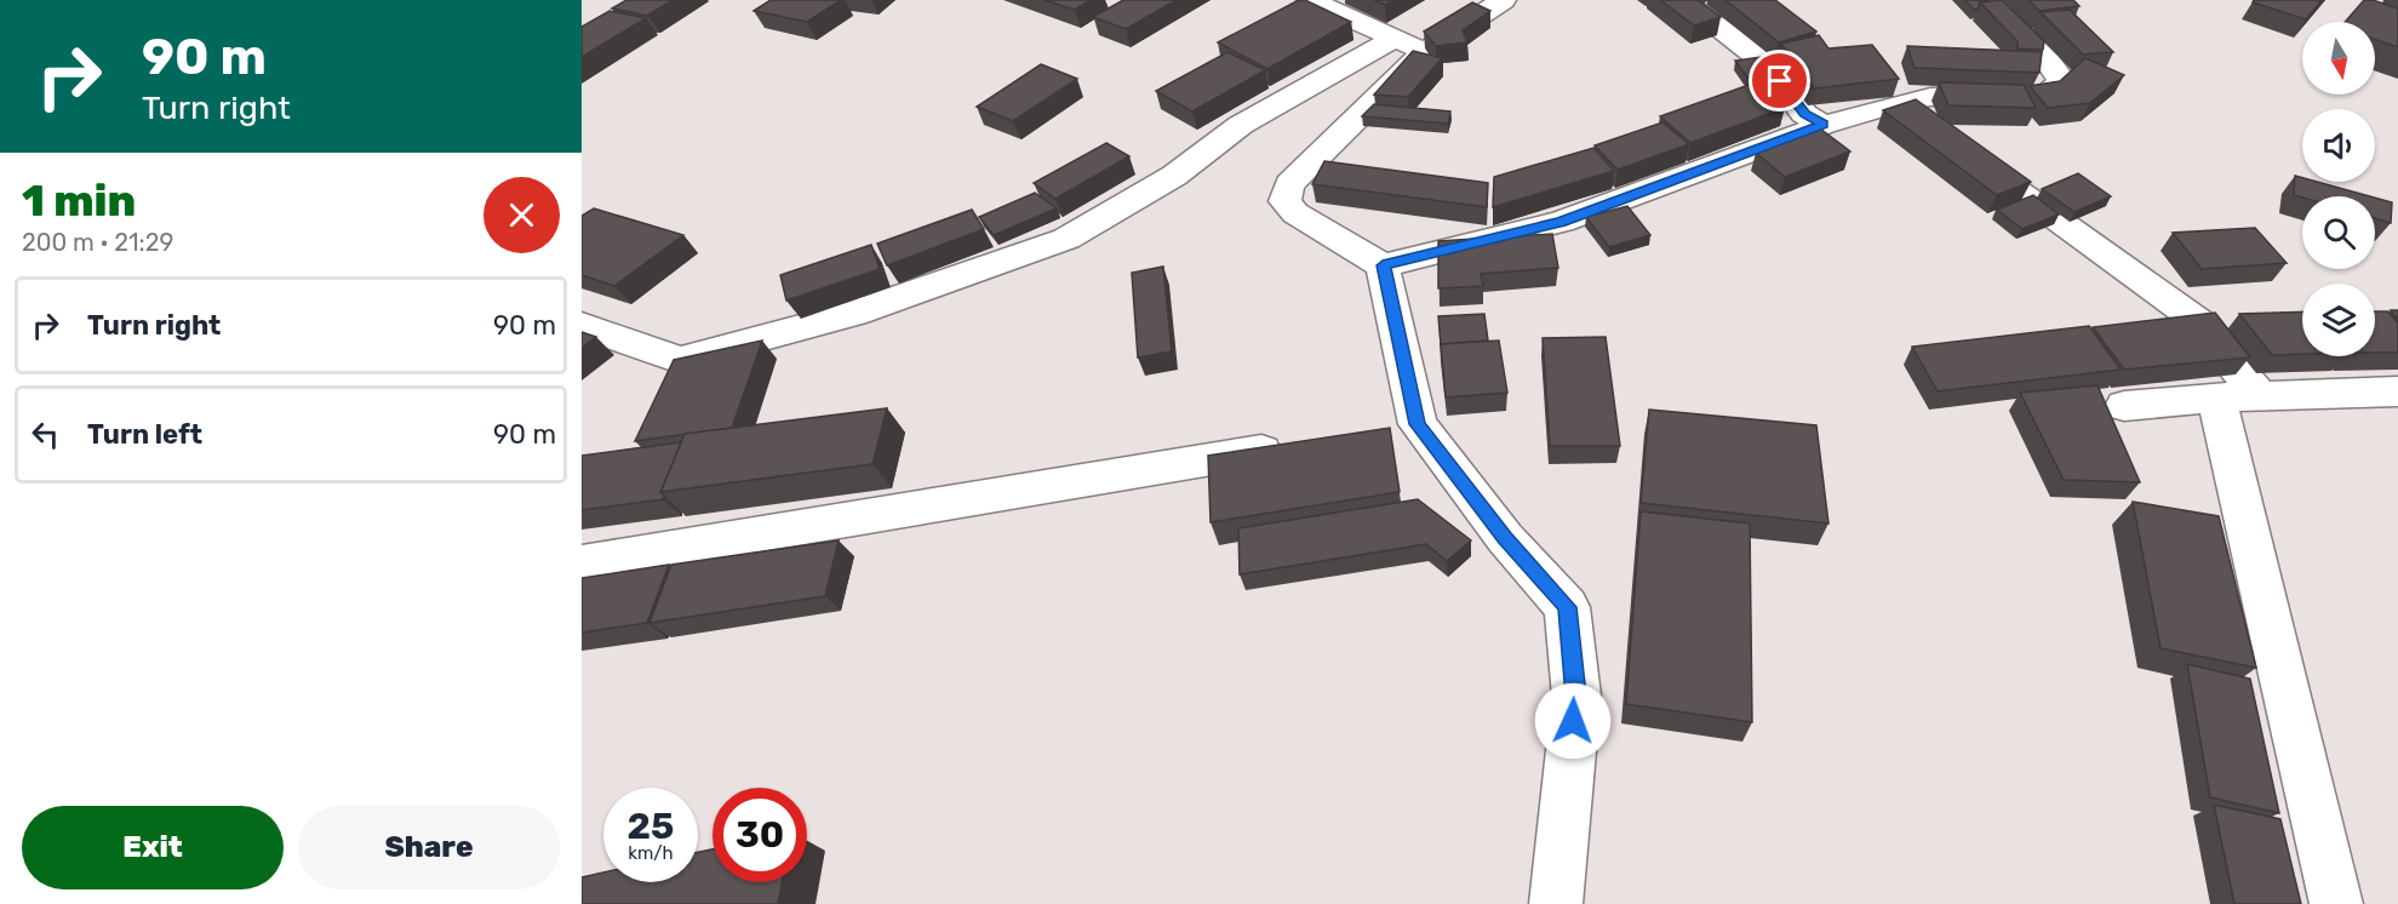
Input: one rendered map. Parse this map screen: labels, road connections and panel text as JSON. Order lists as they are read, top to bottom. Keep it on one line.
{"north":"bottom","page":{"turn":["90 m","Turn right"],"heading":["1 min","200 m · 21:29"],"list":[{"name":"Turn right","value":"90 m"},{"name":"Turn left","value":"90 m"}],"speed":"25 km/h","limit":"30","buttons":["Exit","Share"]}}
